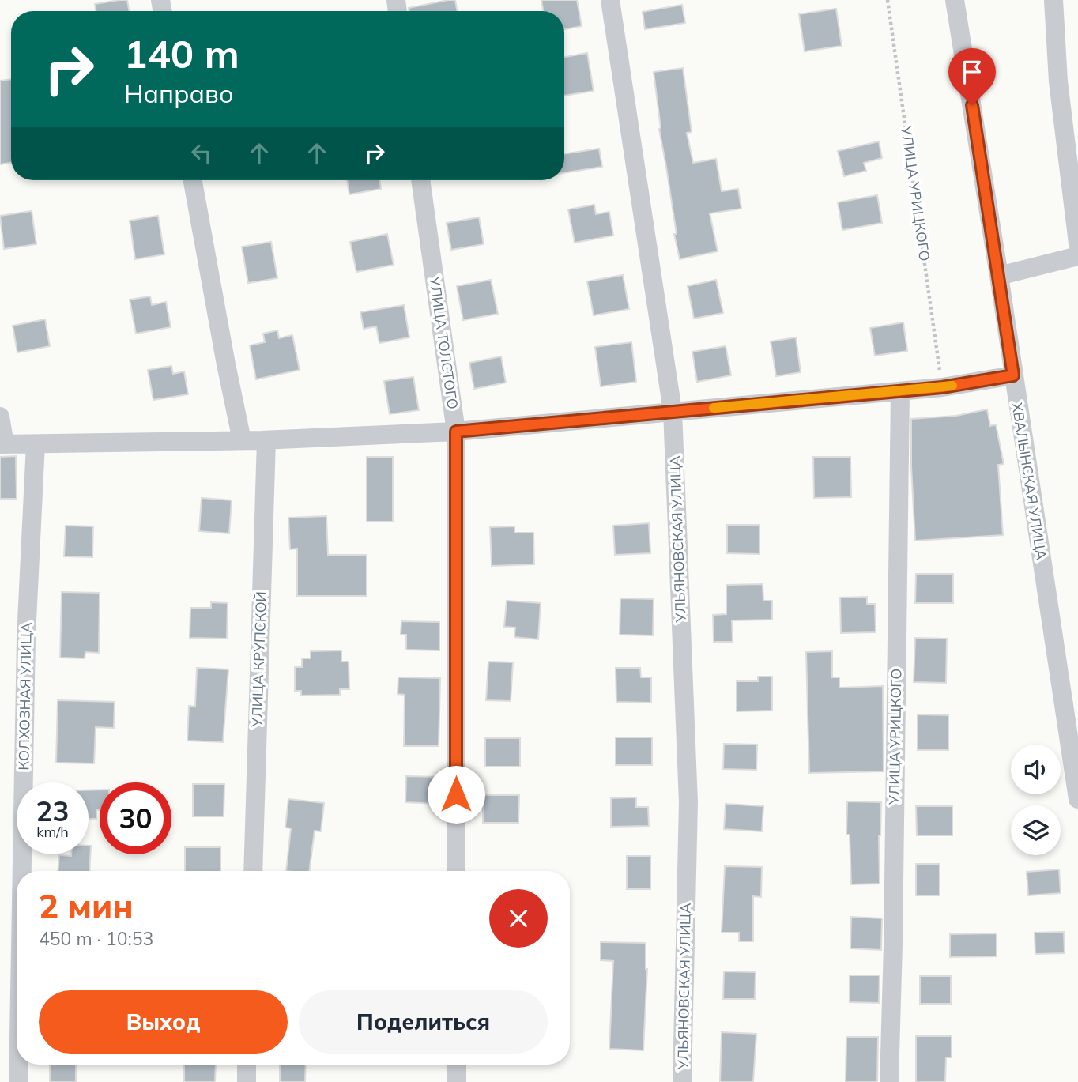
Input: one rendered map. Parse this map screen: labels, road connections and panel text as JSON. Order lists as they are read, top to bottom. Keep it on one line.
{"streets":{"street":["УЛИЦА УРИЦКОГО","УЛИЦА ТОЛСТОГО","ХВАЛЫНСКАЯ УЛИЦА","УЛЬЯНОВСКАЯ УЛИЦА","УЛИЦА КРУПСКОЙ","КОЛХОЗНАЯ УЛИЦА"]},"page":{"turn":["140 m","Направо"],"speed":"23 km/h","limit":"30","heading":["2 мин","450 m · 10:53"],"buttons":["Выход","Поделиться"]}}
